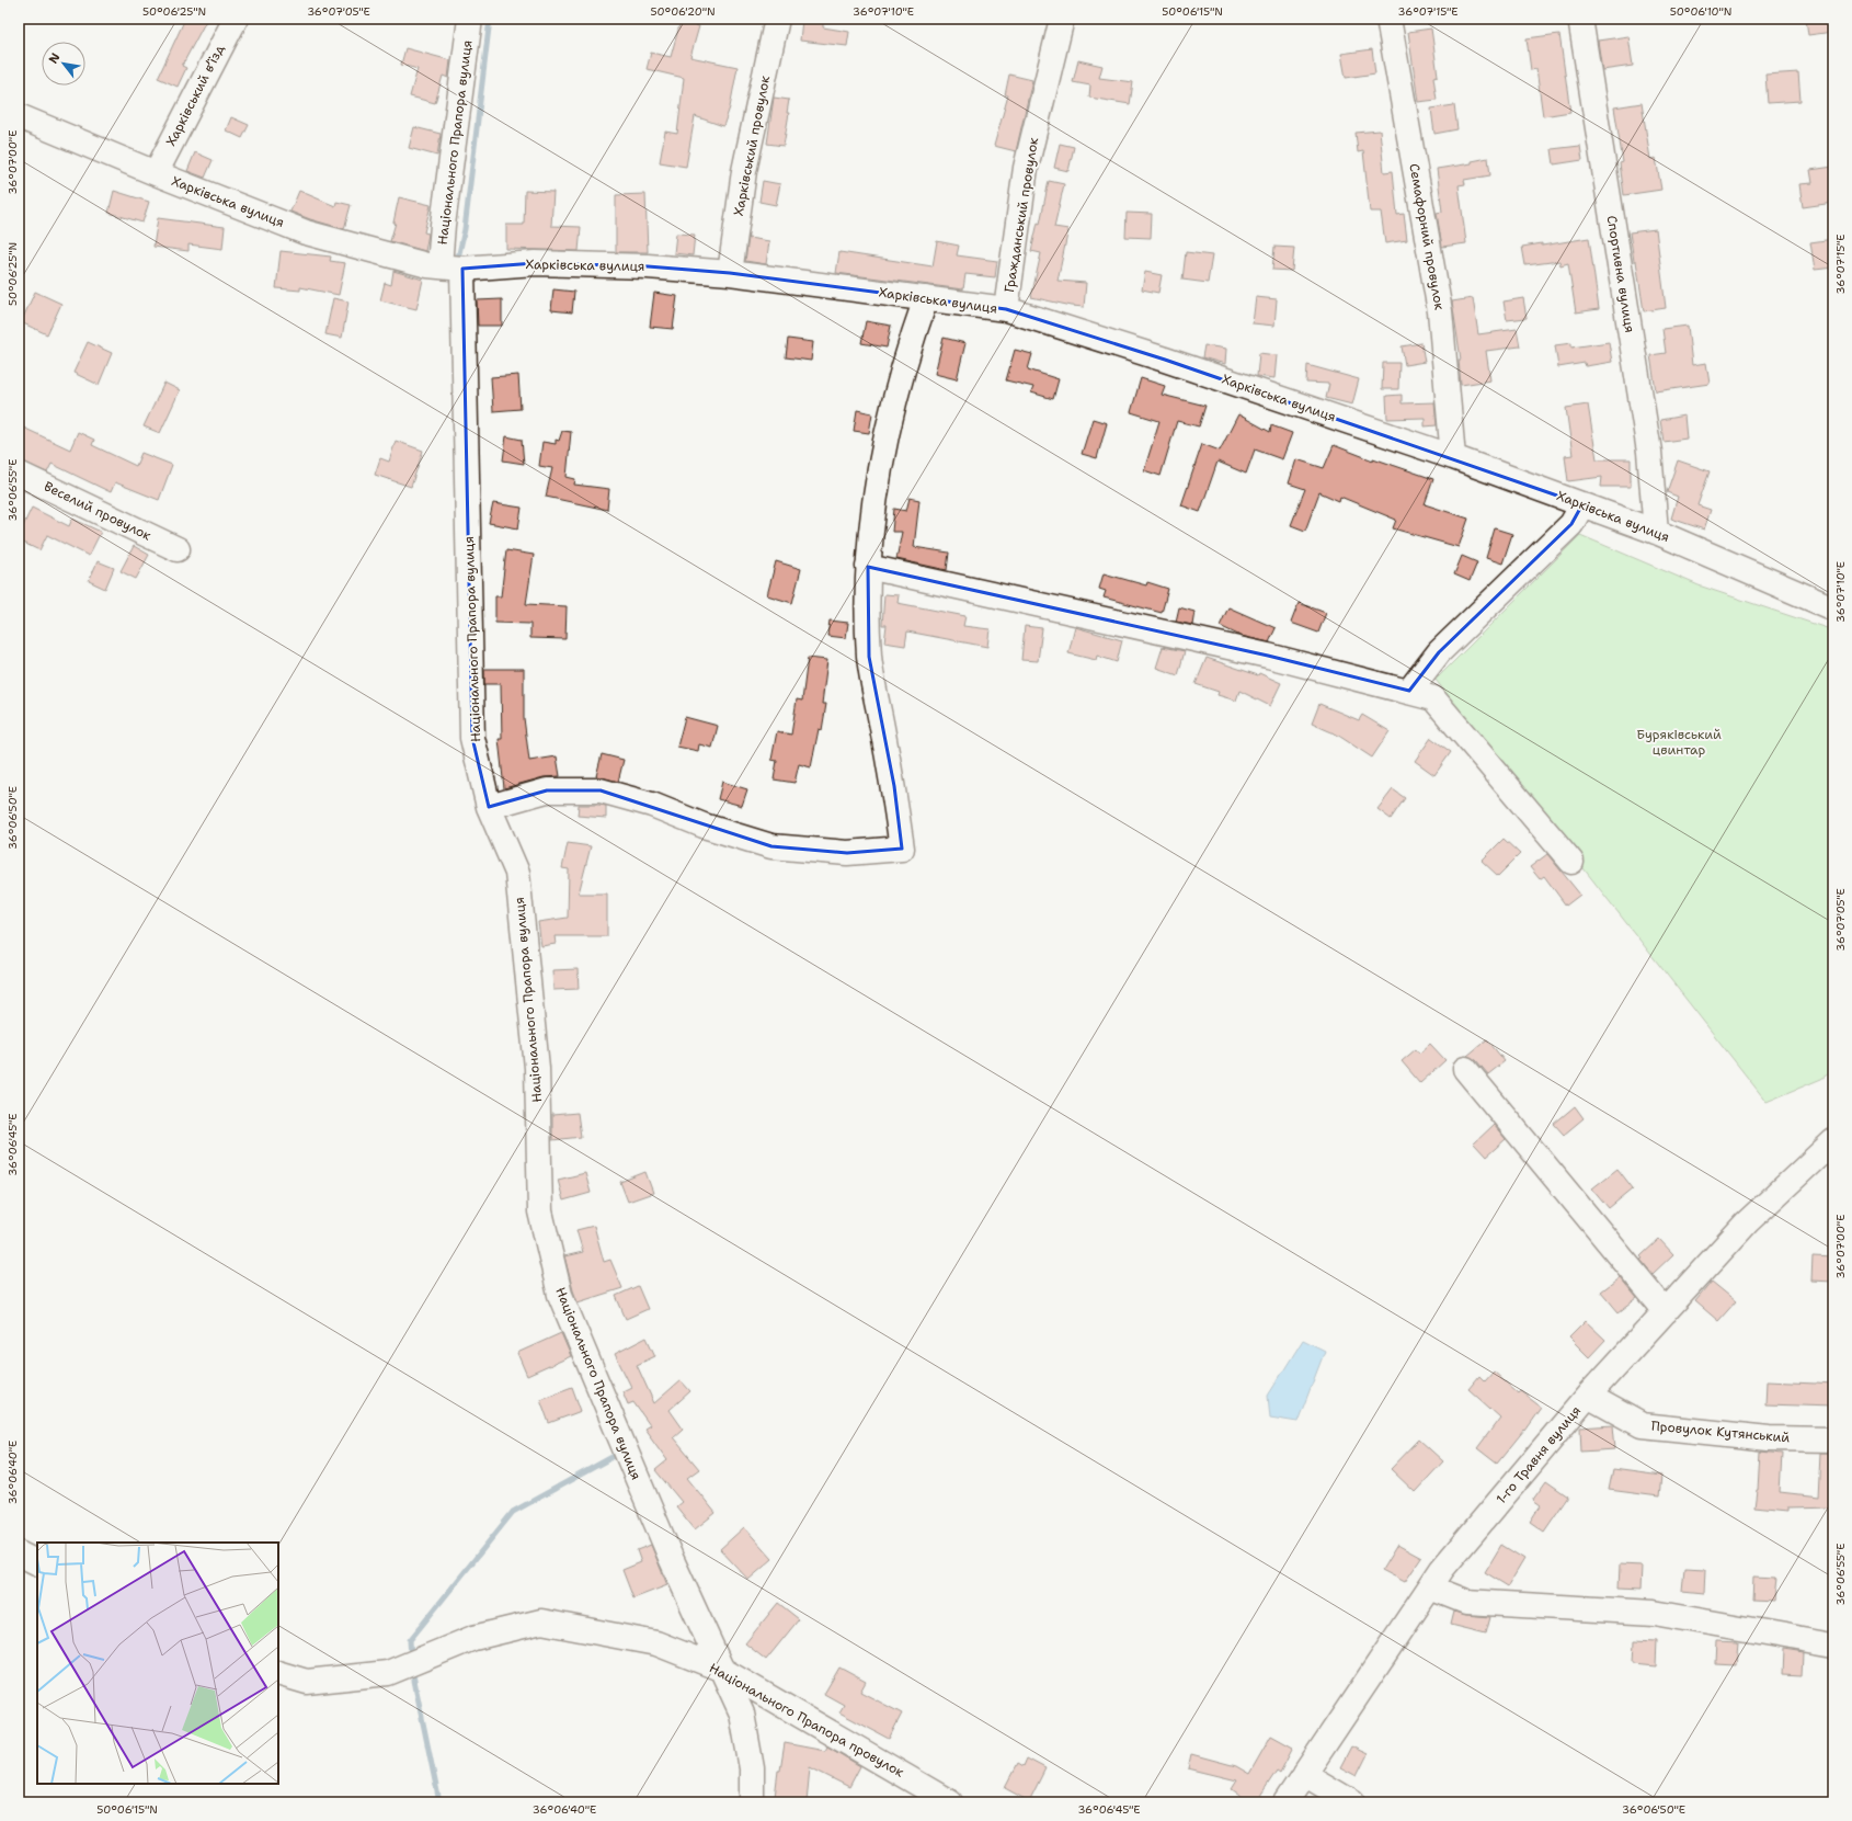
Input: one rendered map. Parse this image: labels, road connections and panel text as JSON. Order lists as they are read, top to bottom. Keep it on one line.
{"streets":{"street":["Харківський в’їзд","Національного Прапора вулиця","Харківський провулок","Харківська вулиця","Гражданський провулок","Семафорний провулок","Спортивна вулиця","Веселий провулок","Провулок Кутянський","1-го Травня вулиця","Національного Прапора провулок"]},"crossings":[["Харківський в’їзд","Харківська вулиця"],["Національного Прапора вулиця","Харківська вулиця"],["Національного Прапора вулиця","Національного Прапора провулок"],["Харківський провулок","Харківська вулиця"],["Харківська вулиця","Гражданський провулок"],["Харківська вулиця","Семафорний провулок"],["Харківська вулиця","Спортивна вулиця"],["Провулок Кутянський","1-го Травня вулиця"]],"parks":["Буряківський цвинтар"],"north":"top left","coordinates":["50°06'25\"N","36°07'05\"E","50°06'20\"N","36°07'10\"E","50°06'15\"N","36°07'15\"E","50°06'10\"N","36°07'00\"E","36°06'55\"E","36°06'50\"E","36°06'45\"E","36°06'40\"E"]}
